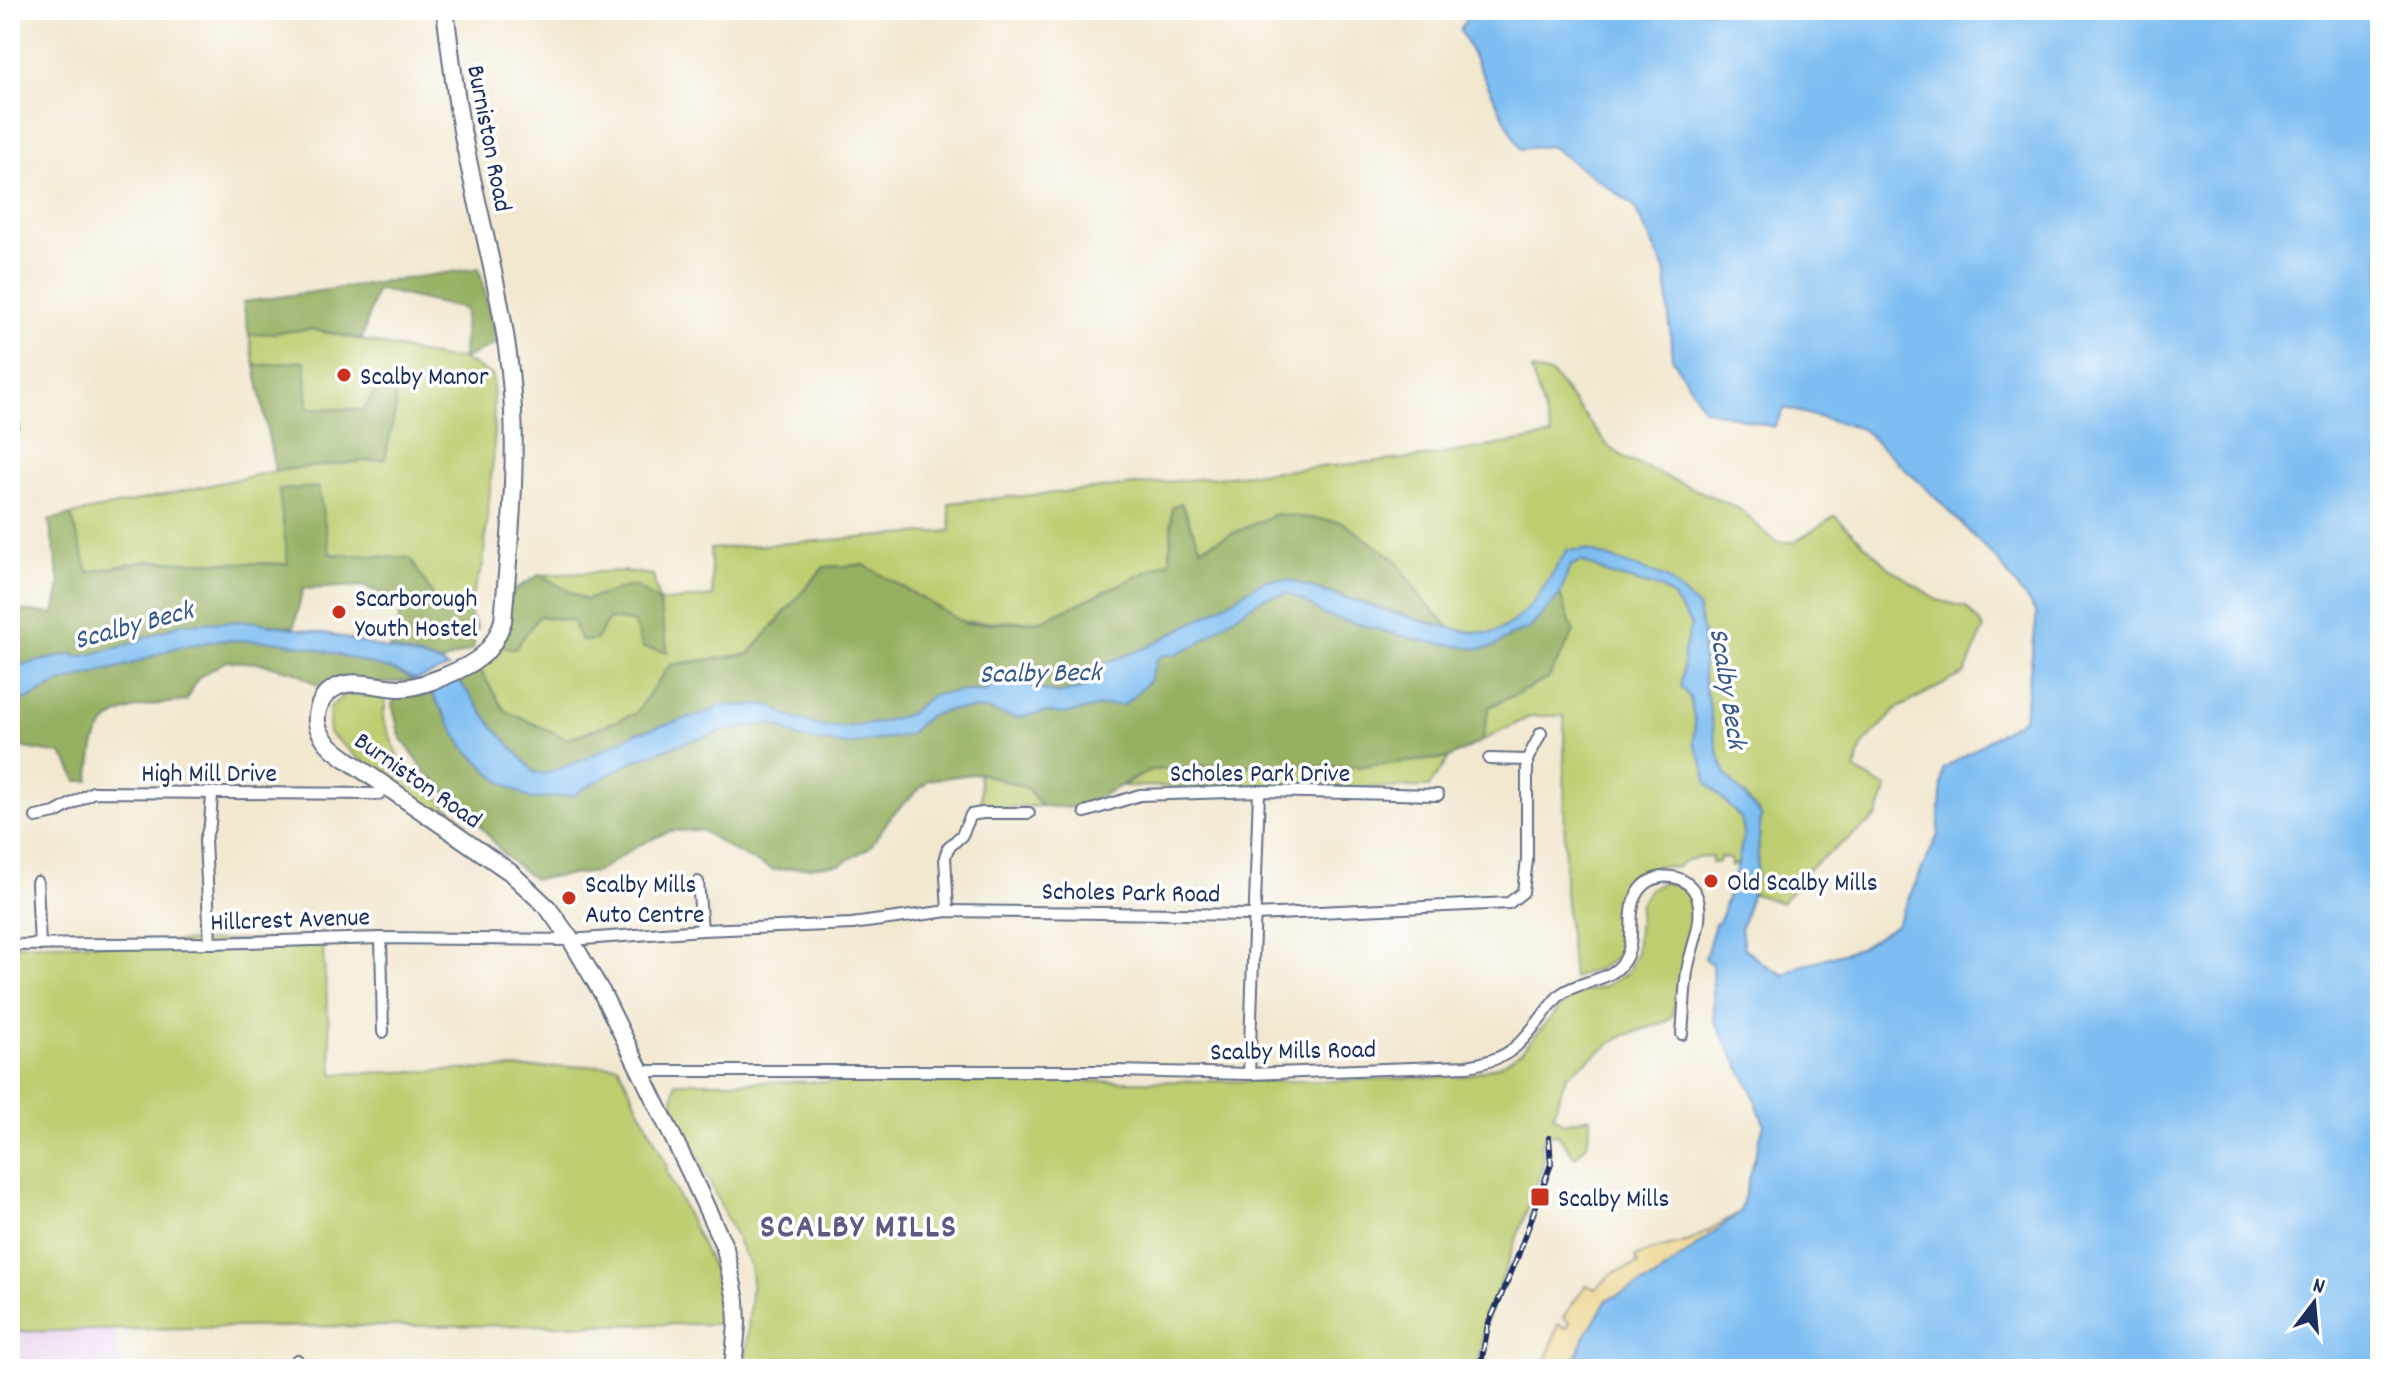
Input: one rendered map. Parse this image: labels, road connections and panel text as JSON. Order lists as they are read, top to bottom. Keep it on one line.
{"streets":{"main road":["Burniston Road"],"street":["High Mill Drive","Scholes Park Drive","Scholes Park Road","Hillcrest Avenue","Scalby Mills Road"]},"crossings":[["Burniston Road","High Mill Drive"],["Burniston Road","Scholes Park Road"],["Burniston Road","Hillcrest Avenue"],["Burniston Road","Scalby Mills Road"],["Scholes Park Road","Hillcrest Avenue"]],"districts":["SCALBY MILLS"],"water":["Scalby Beck"],"places":{"other":["Scalby Manor","Scarborough Youth Hostel","Old Scalby Mills","Scalby Mills Auto Centre"],"transit":["Scalby Mills"]},"north":"top"}
